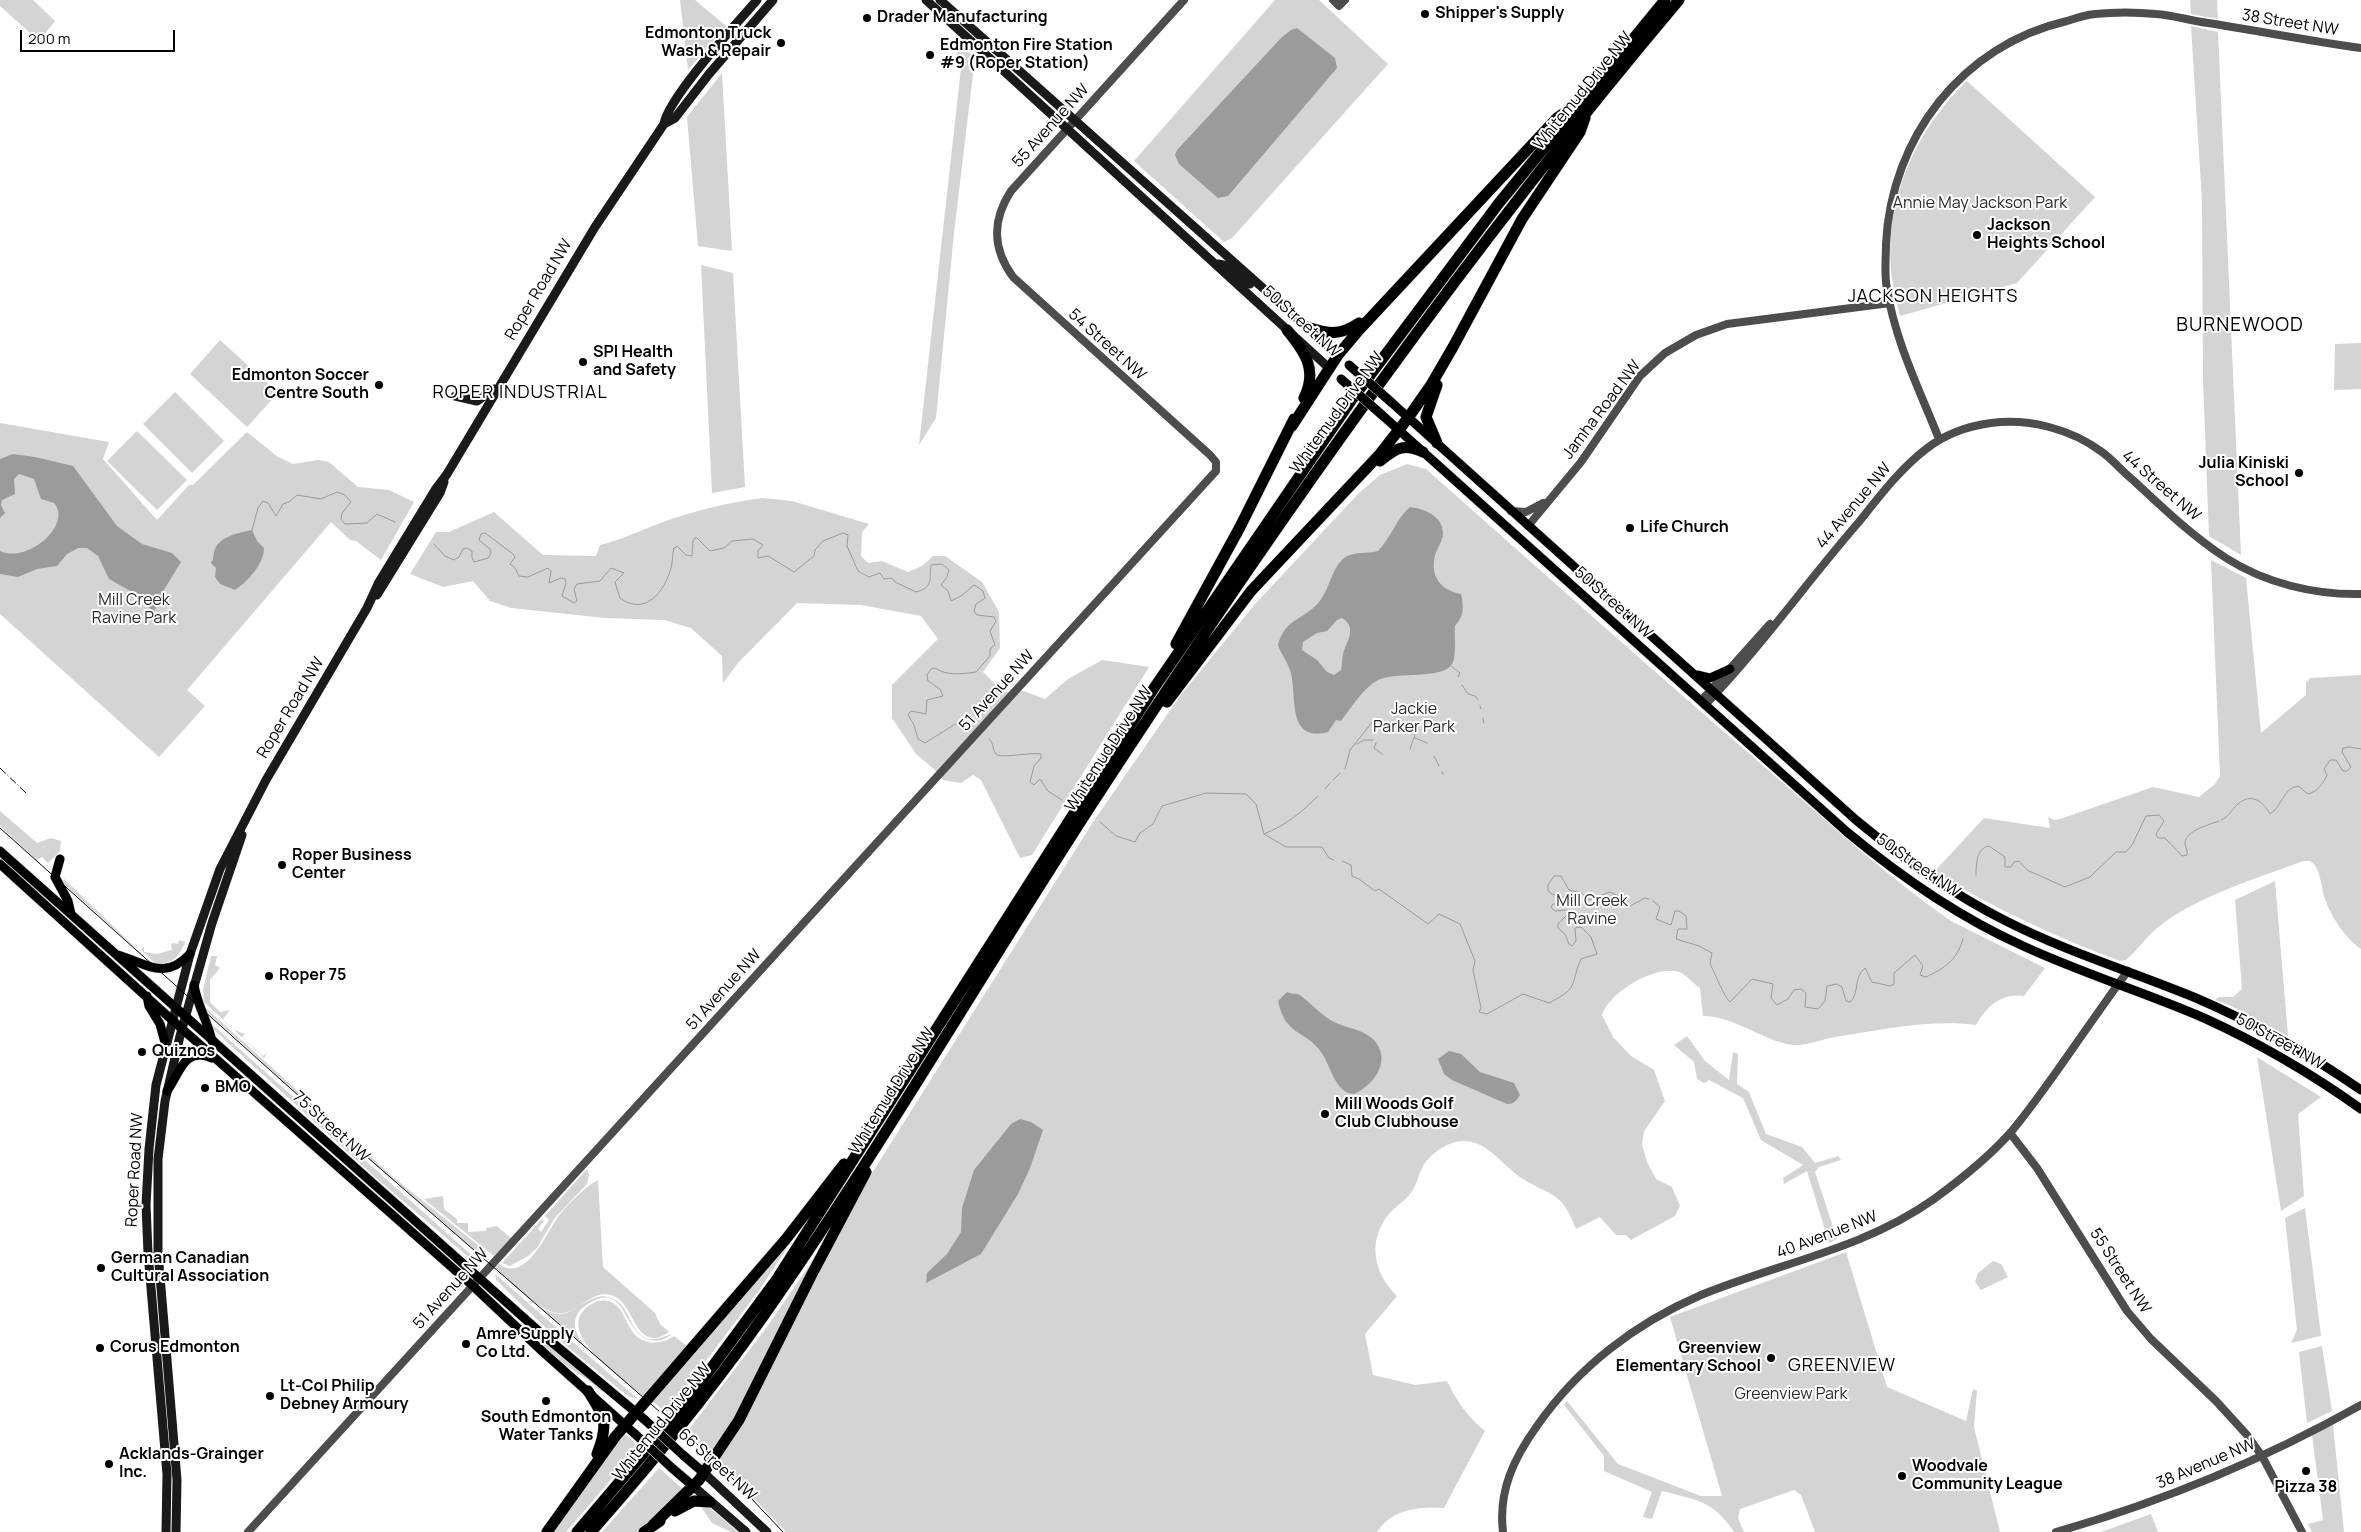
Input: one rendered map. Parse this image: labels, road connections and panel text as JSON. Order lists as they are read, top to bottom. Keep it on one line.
{"streets":{"highway":["Whitemud Drive NW"],"main road":["Roper Road NW","50 Street NW","75 Street NW","66 Street NW"],"street":["38 Street NW","55 Avenue NW","54 Street NW","Jamha Road NW","44 Street NW","44 Avenue NW","51 Avenue NW","40 Avenue NW","55 Street NW","38 Avenue NW"]},"crossings":[["38 Street NW","Jamha Road NW"],["38 Street NW","44 Street NW"],["38 Street NW","44 Avenue NW"],["55 Avenue NW","50 Street NW"],["55 Avenue NW","54 Street NW"],["Roper Road NW","75 Street NW"],["50 Street NW","Jamha Road NW"],["50 Street NW","44 Avenue NW"],["50 Street NW","40 Avenue NW"],["54 Street NW","51 Avenue NW"],["44 Street NW","44 Avenue NW"],["51 Avenue NW","75 Street NW"],["75 Street NW","66 Street NW"],["40 Avenue NW","55 Street NW"],["55 Street NW","38 Avenue NW"]],"districts":["JACKSON HEIGHTS","BURNEWOOD","ROPER INDUSTRIAL","GREENVIEW"],"parks":["Annie May Jackson Park","Mill Creek Ravine Park","Jackie Parker Park","Mill Creek Ravine","Greenview Park"],"places":["Shipper's Supply","Drader Manufacturing","Edmonton Truck Wash & Repair","Edmonton Fire Station #9 (Roper Station)","Jackson Heights School","SPI Health and Safety","Edmonton Soccer Centre South","Julia Kiniski School","Life Church","Roper Business Center","Roper 75","Quiznos","BMO","Mill Woods Golf Club Clubhouse","German Canadian Cultural Association","Amre Supply Co Ltd.","Corus Edmonton","Greenview Elementary School","Lt-Col Philip Debney Armoury","South Edmonton Water Tanks","Acklands-Grainger Inc.","Pizza 38","Woodvale Community League"],"scale_bar":"200 m"}
